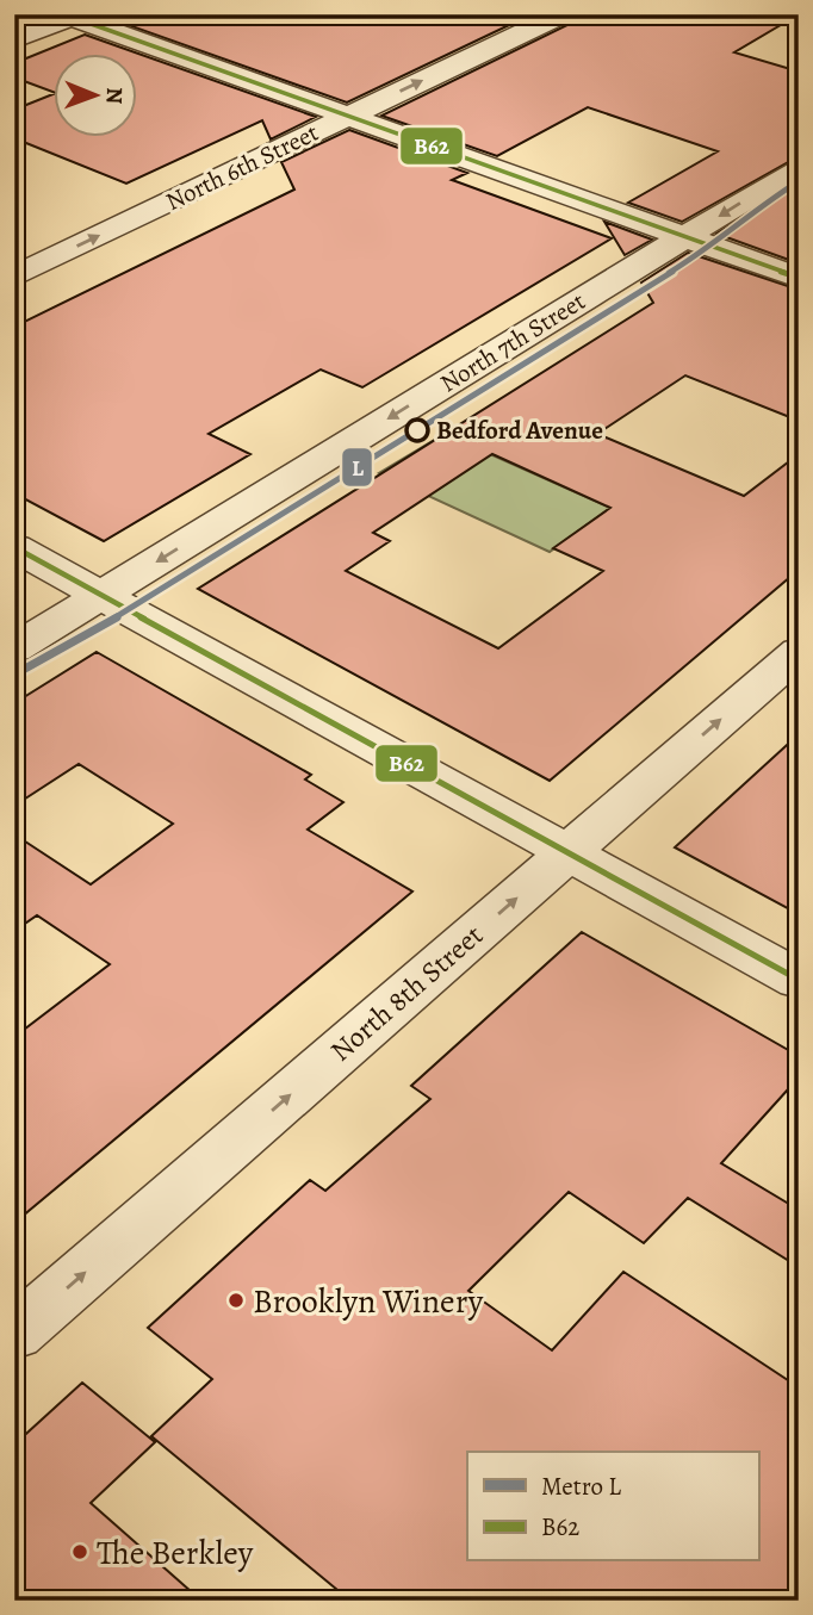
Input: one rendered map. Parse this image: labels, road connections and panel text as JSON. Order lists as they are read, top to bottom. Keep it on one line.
{"streets":{"street":["North 6th Street","North 7th Street","North 8th Street"]},"one_way":["North 6th Street","North 7th Street","North 8th Street"],"places":["Bedford Avenue","Brooklyn Winery","The Berkley"],"lines":["transit line B62","metro line L"],"legend":["Metro L","B62"],"north":"right"}
